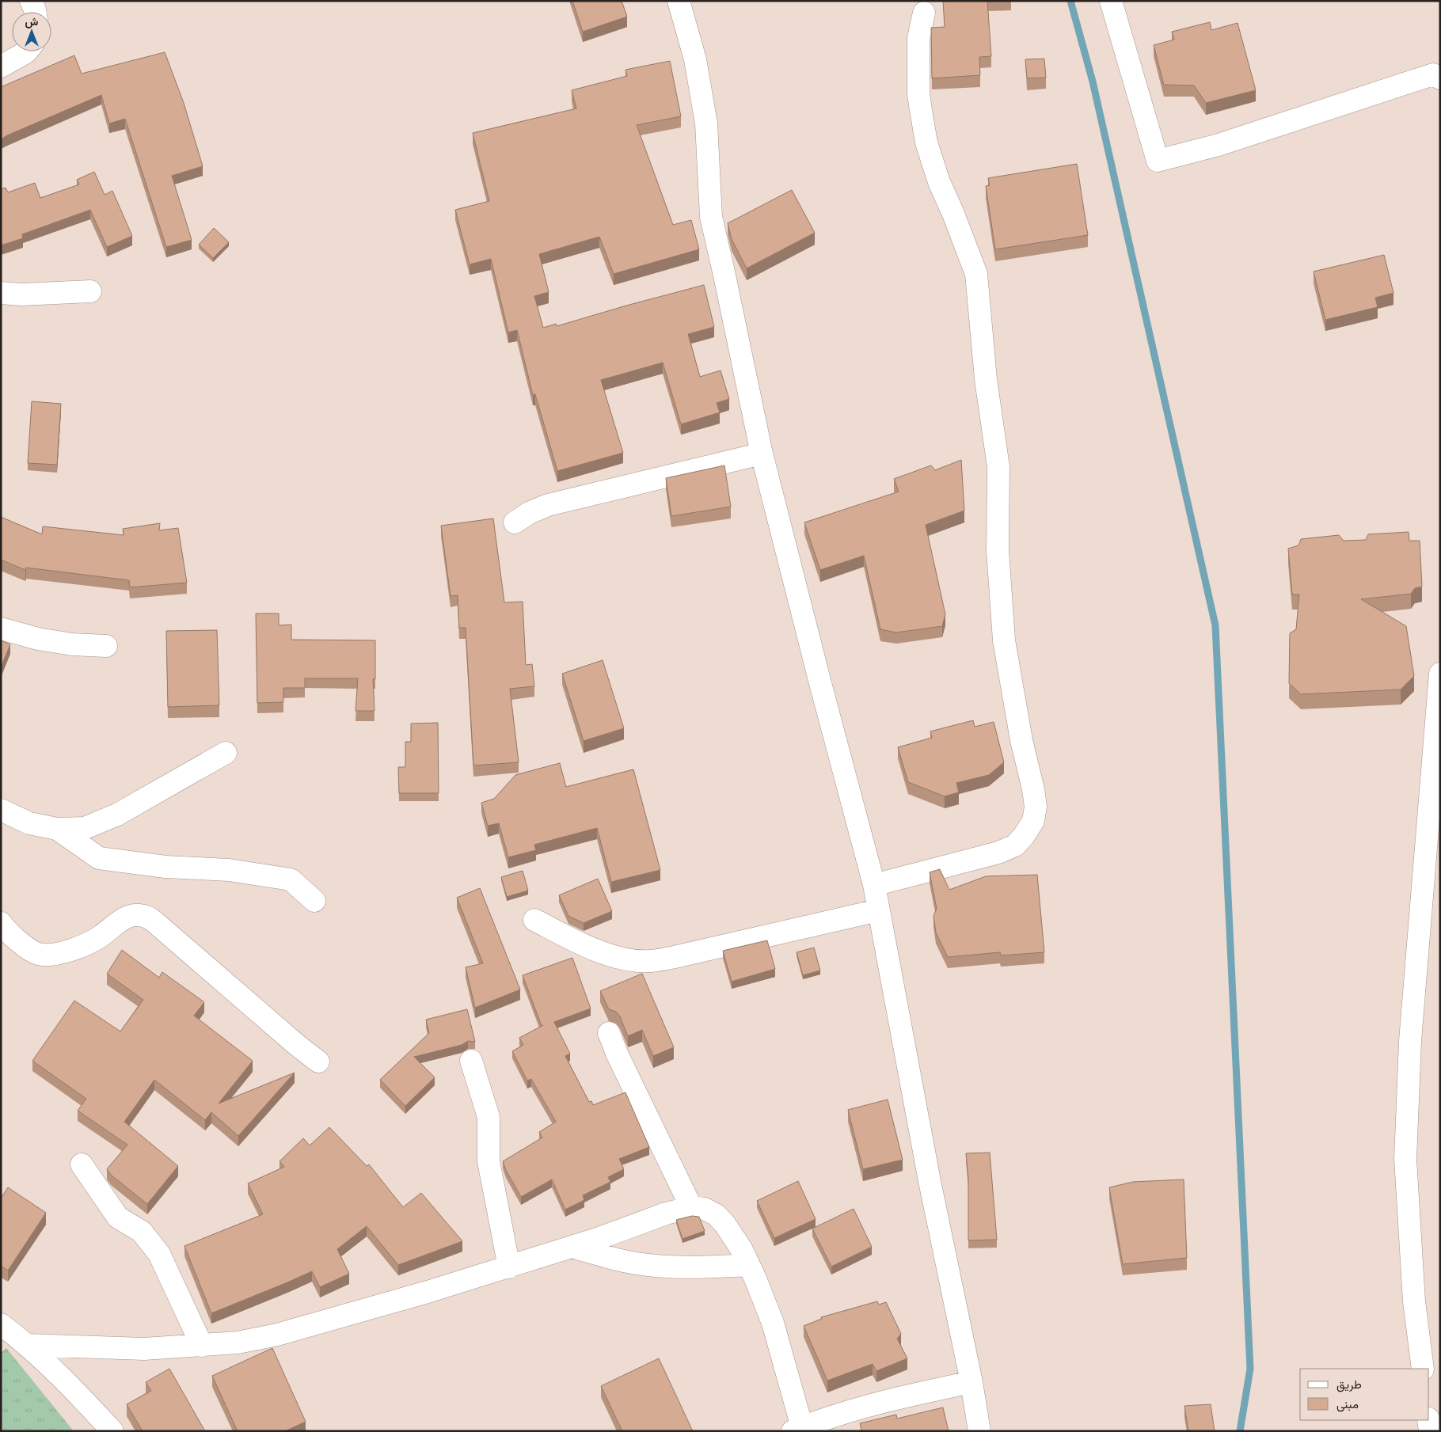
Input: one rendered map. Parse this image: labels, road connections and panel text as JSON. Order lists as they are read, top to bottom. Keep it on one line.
{"legend":["طريق","مبنى"],"north":"top"}
